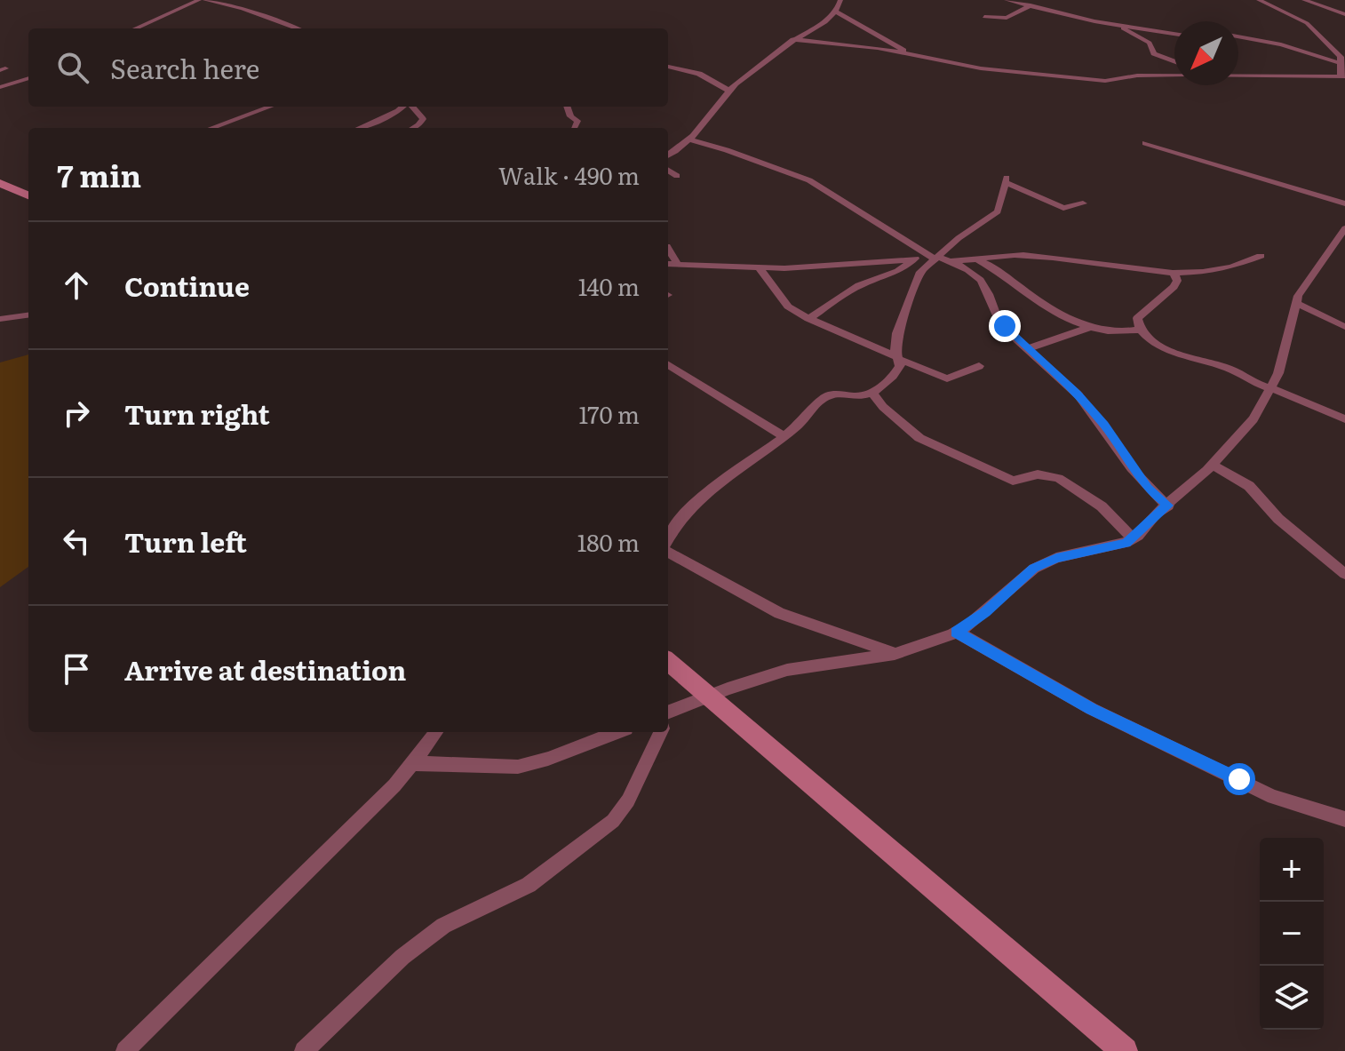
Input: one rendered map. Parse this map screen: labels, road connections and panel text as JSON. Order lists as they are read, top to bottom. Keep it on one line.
{"north":"bottom left","page":{"search":"Search here","heading":["7 min","Walk · 490 m"],"list":[["Continue","140 m"],["Turn right","170 m"],["Turn left","180 m"],"Arrive at destination"],"map_buttons":["+","−"]}}
